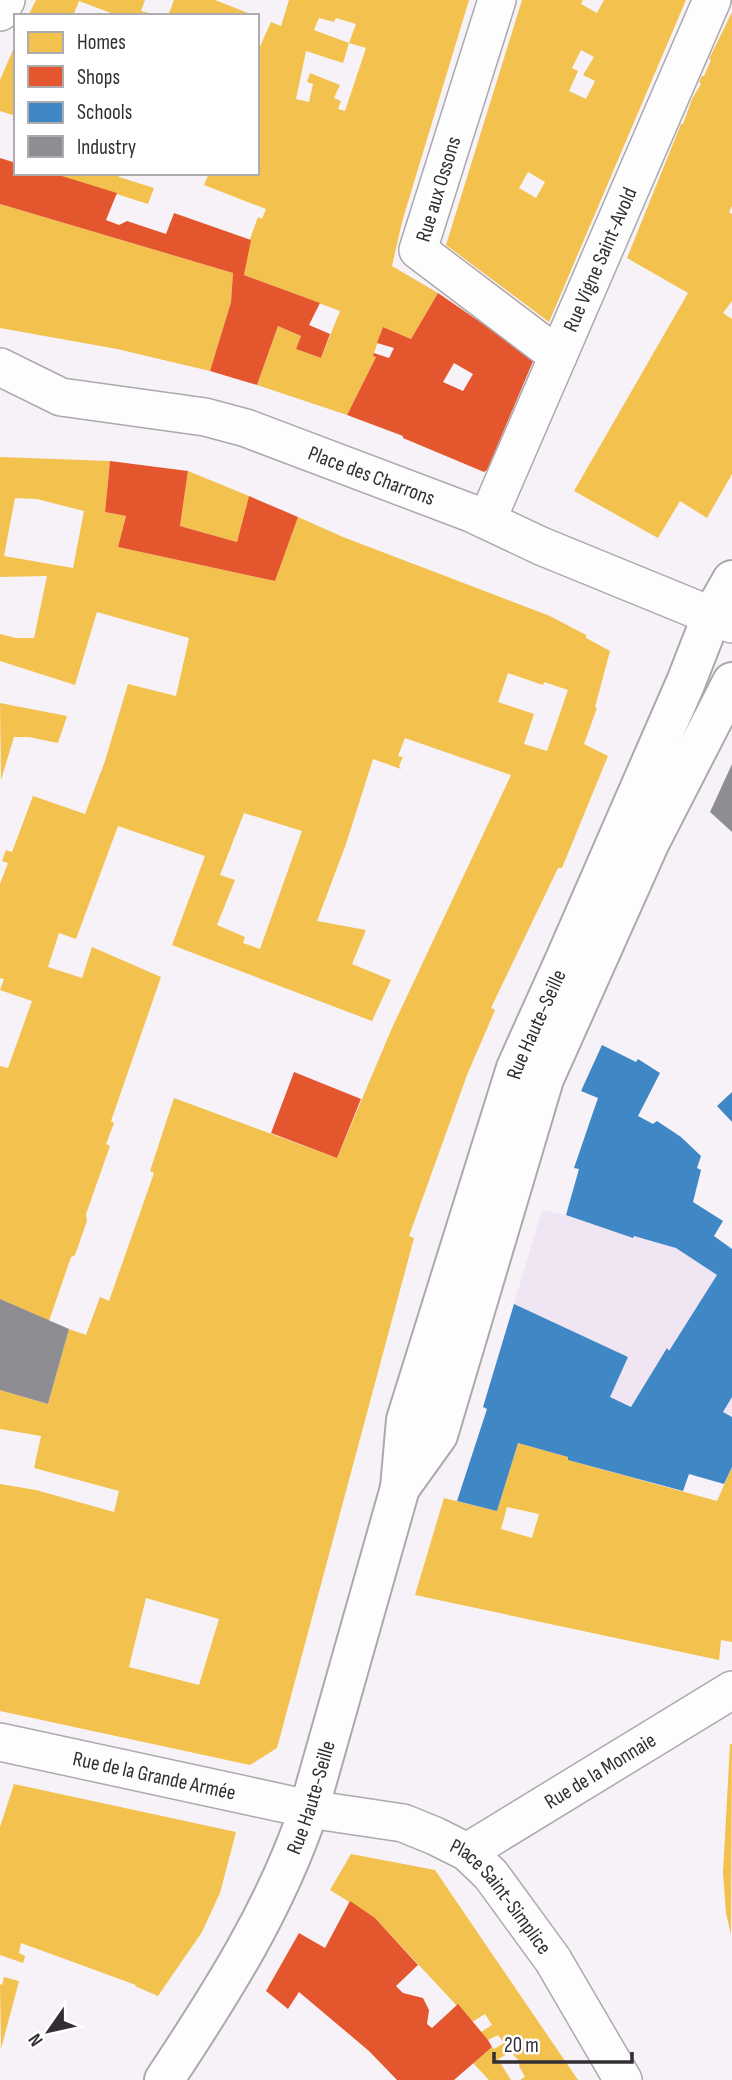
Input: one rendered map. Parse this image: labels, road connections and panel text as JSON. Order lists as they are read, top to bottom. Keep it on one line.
{"streets":{"street":["Rue aux Ossons","Rue Vigne Saint-Avold","Place des Charrons","Rue Haute-Seille","Rue de la Monnaie","Rue de la Grande Armée","Place Saint-Simplice"]},"crossings":[["Rue aux Ossons","Rue Vigne Saint-Avold"],["Rue Vigne Saint-Avold","Place des Charrons"],["Place des Charrons","Rue Haute-Seille"],["Rue Haute-Seille","Rue de la Grande Armée"],["Rue Haute-Seille","Place Saint-Simplice"],["Rue de la Monnaie","Place Saint-Simplice"],["Rue de la Grande Armée","Place Saint-Simplice"]],"legend":["Homes","Shops","Schools","Industry"],"scale_bar":"20 m","north":"bottom left"}
